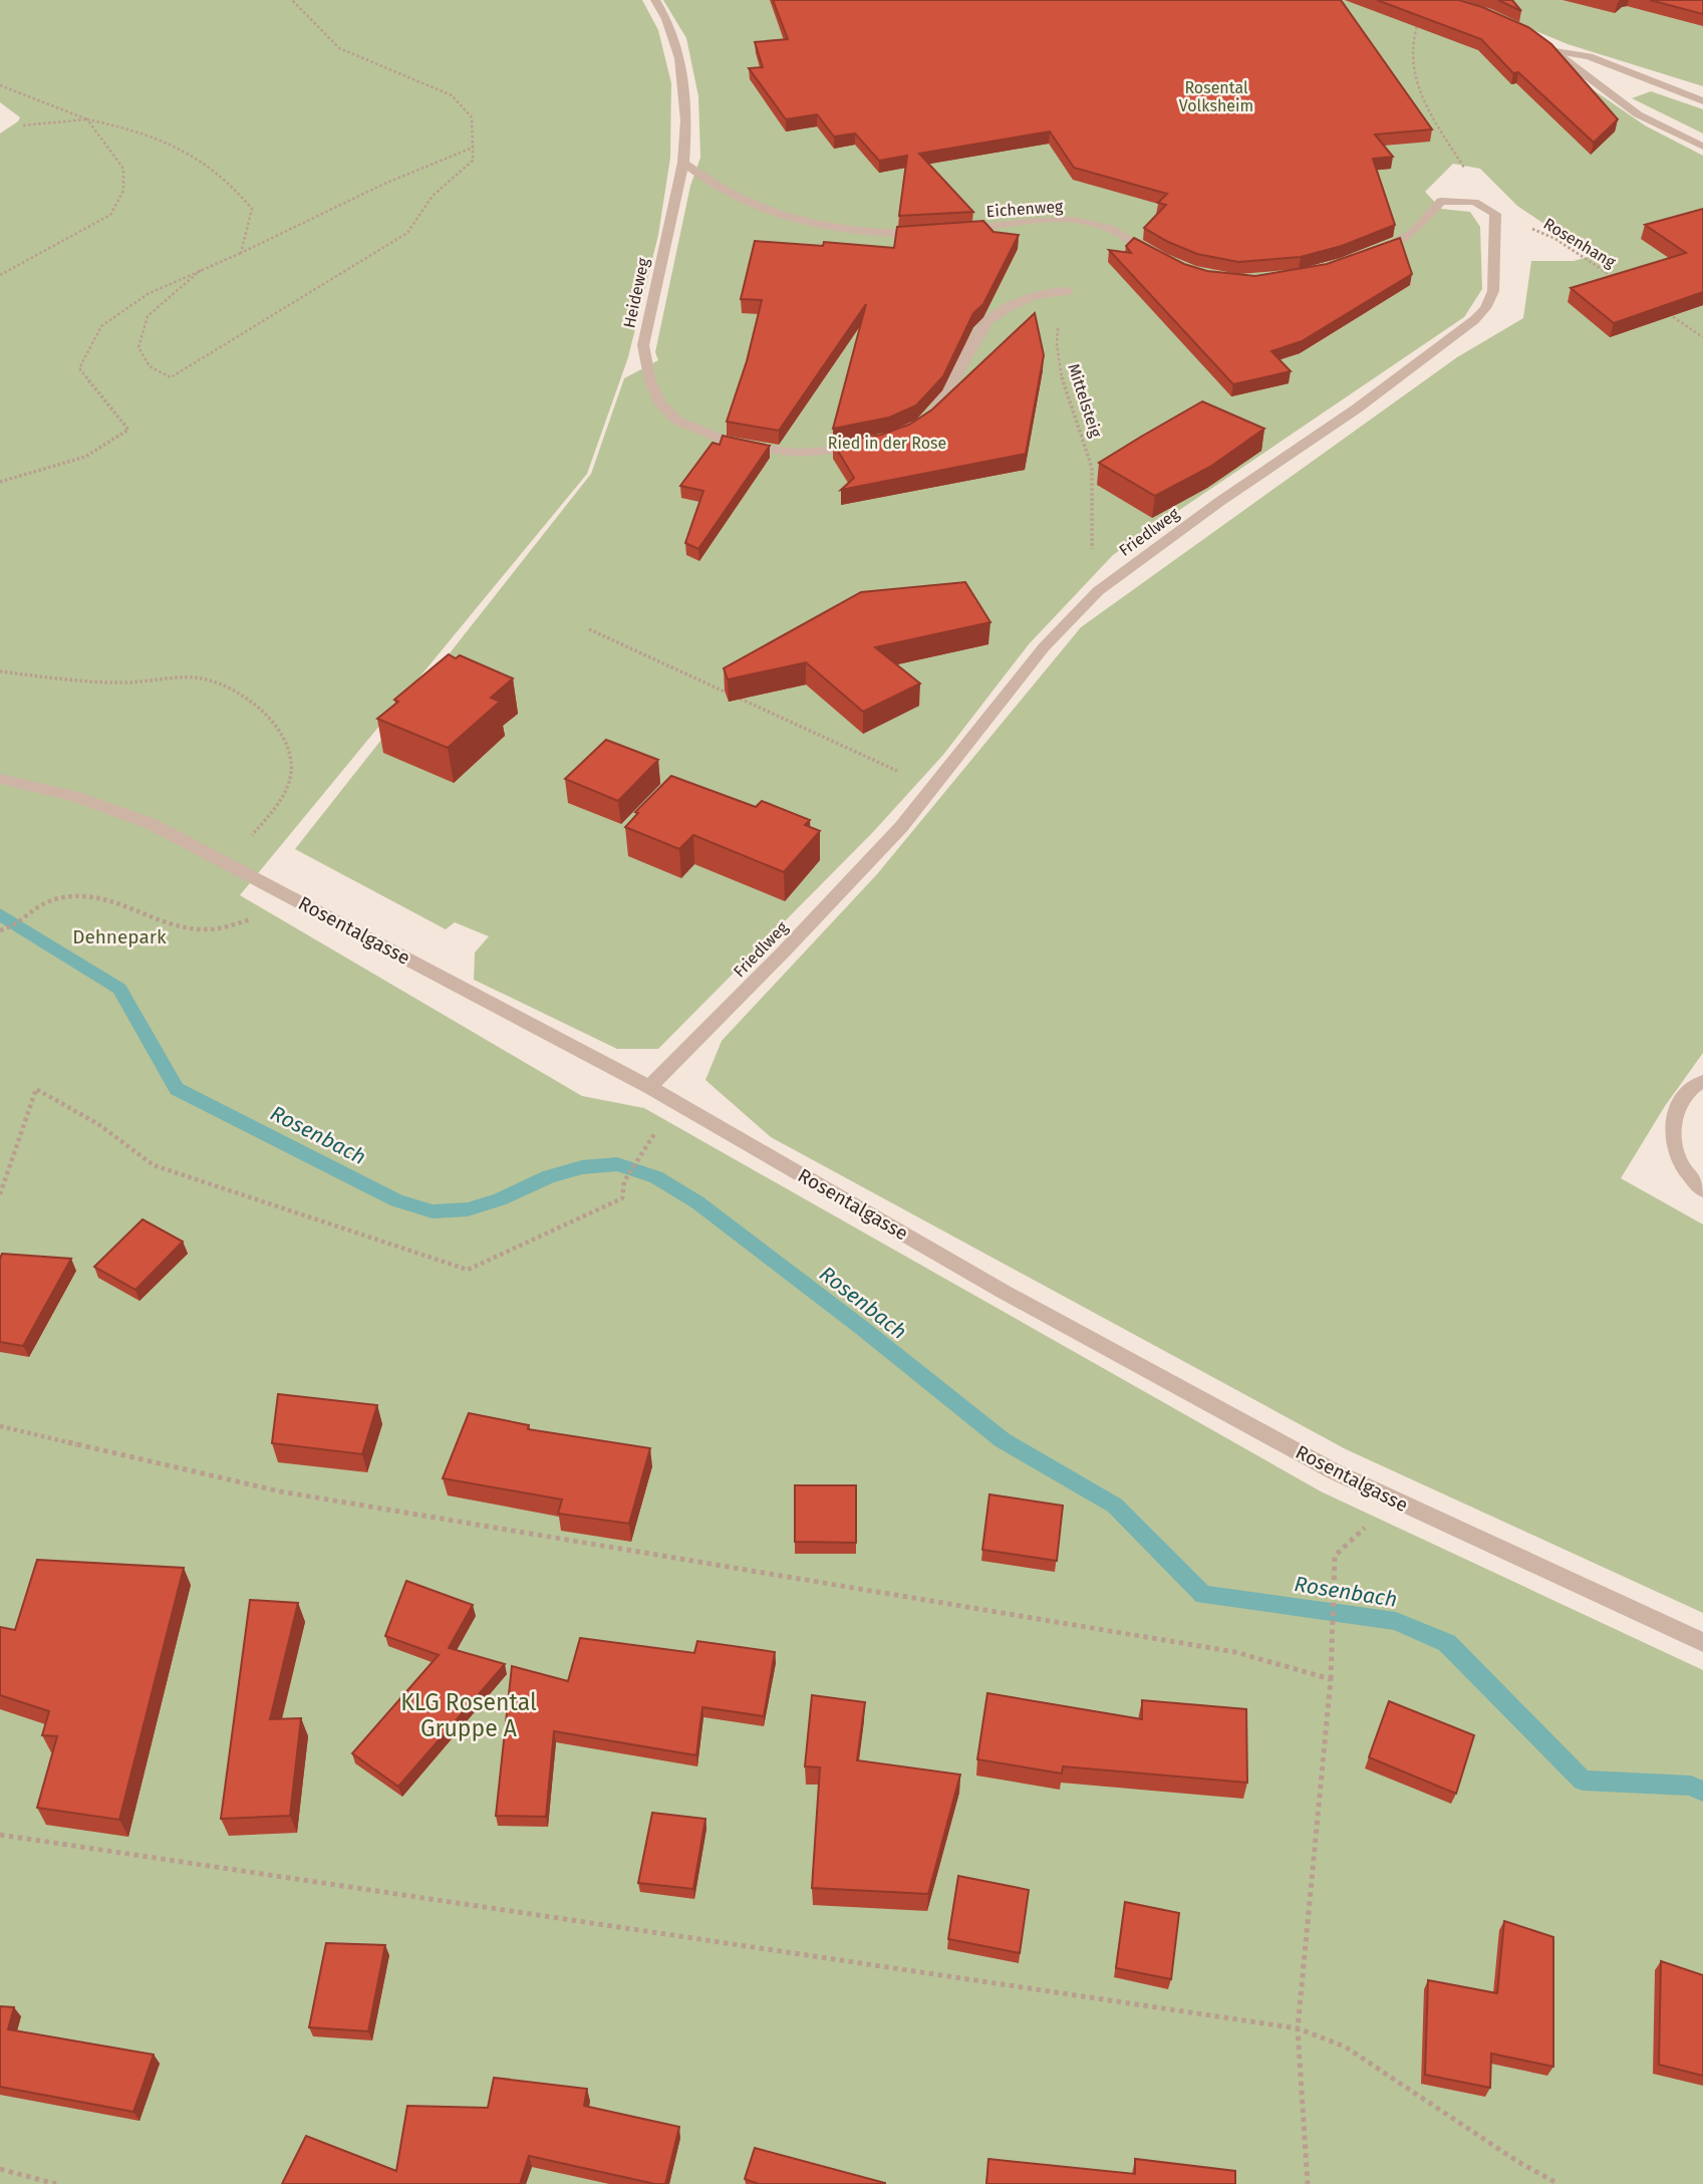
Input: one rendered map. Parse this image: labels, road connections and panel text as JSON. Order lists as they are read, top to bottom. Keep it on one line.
{"streets":{"street":["Eichenweg","Heideweg","Friedlweg","Rosentalgasse"],"path":["Rosenhang","Mittelsteig"]},"crossings":[["Rosenhang","Friedlweg"],["Mittelsteig","Friedlweg"],["Friedlweg","Rosentalgasse"]],"water":["Rosenbach"],"parks":["Rosental Volksheim","Ried in der Rose","Dehnepark","KLG Rosental Gruppe A"]}
